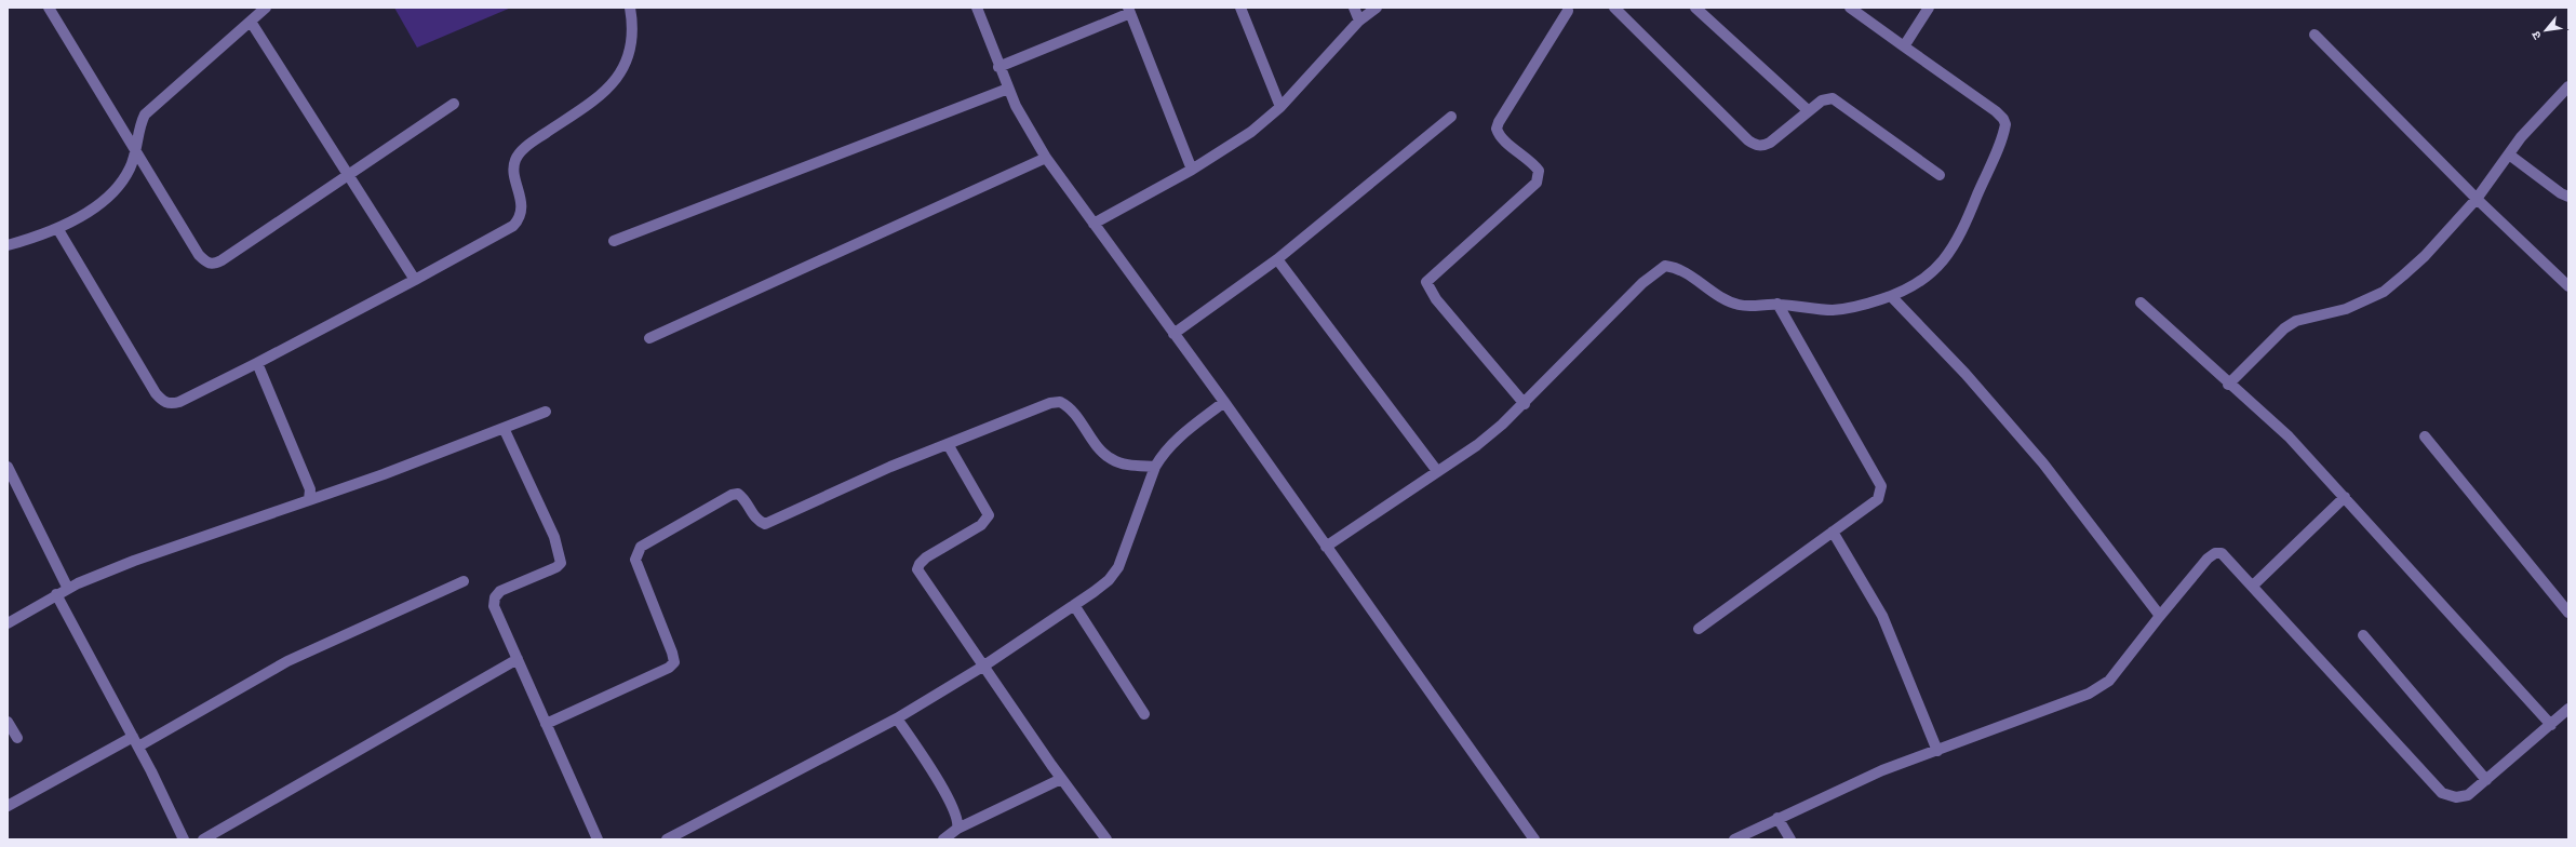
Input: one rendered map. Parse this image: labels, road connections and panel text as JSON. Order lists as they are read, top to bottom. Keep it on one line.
{"north":"bottom left"}
